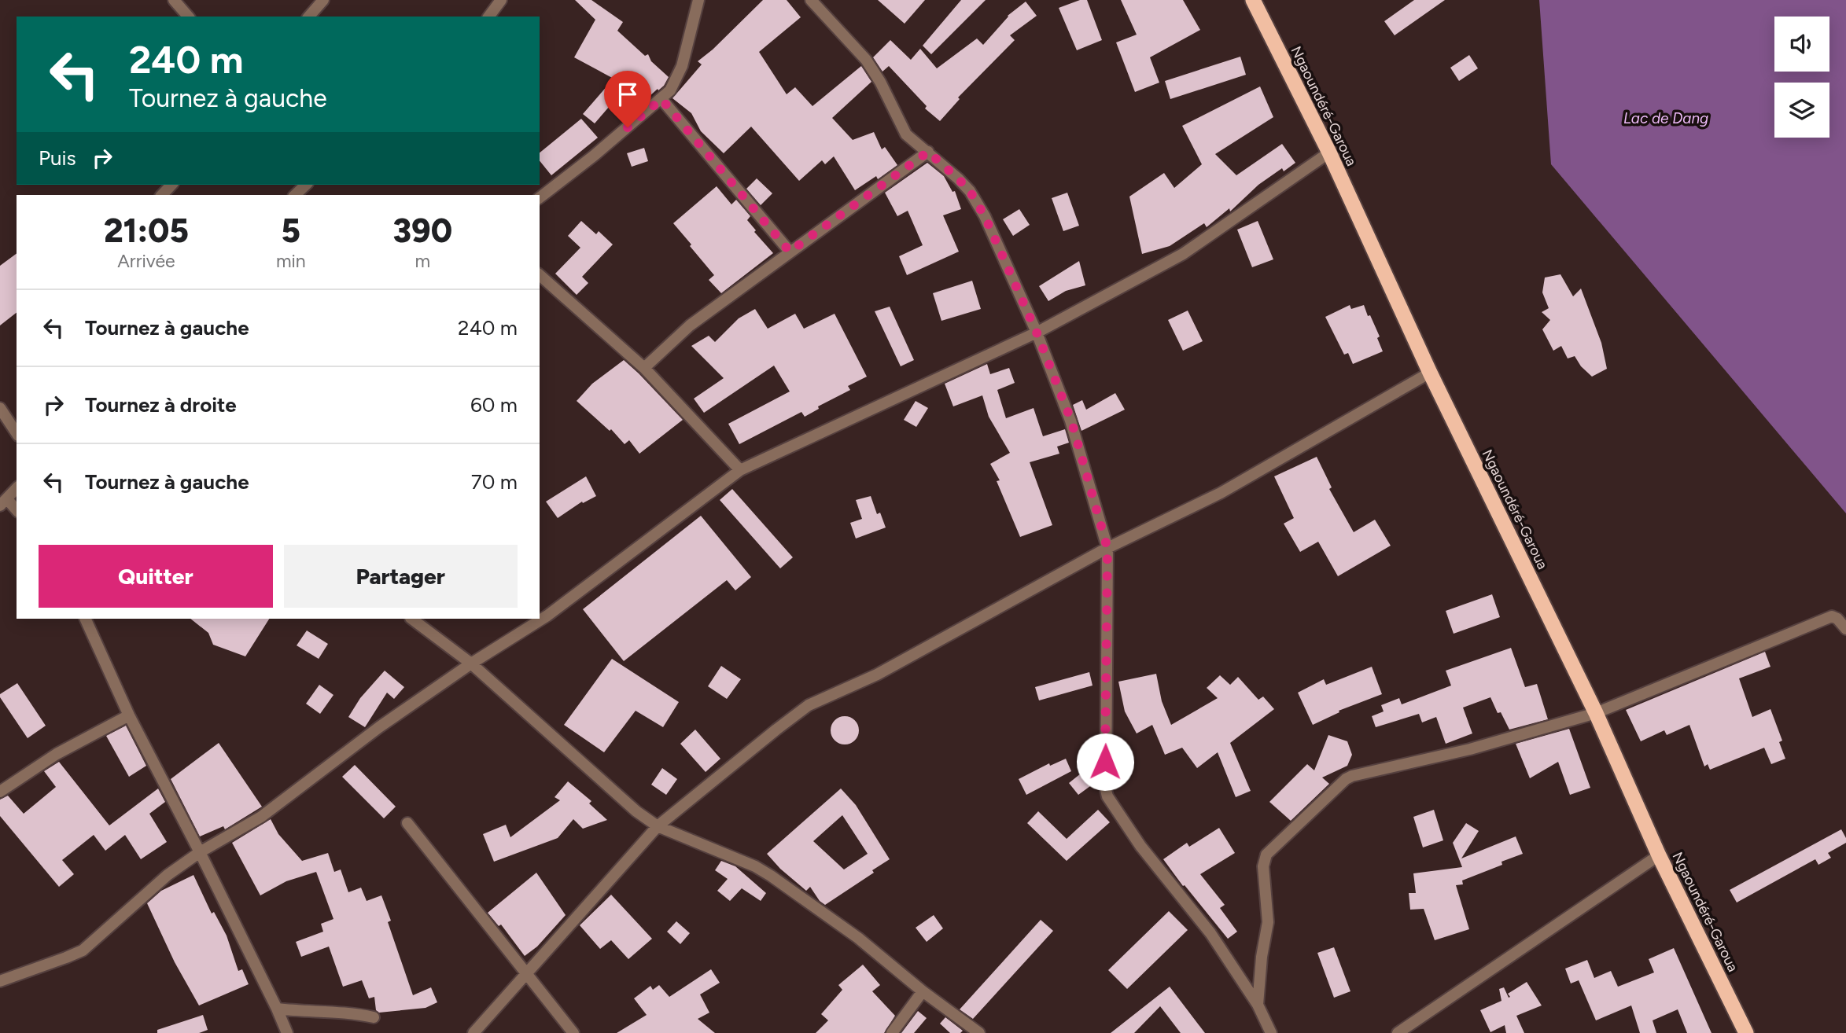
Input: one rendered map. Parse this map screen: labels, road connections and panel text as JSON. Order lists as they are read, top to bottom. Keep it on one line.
{"streets":{"highway":["Ngaoundéré-Garoua"]},"water":["Lac de Dang"],"page":{"turn":["240 m","Tournez à gauche"],"then":"Puis","eta":["21:05","Arrivée","5","min","390","m"],"list":[{"name":"Tournez à gauche","value":"240 m"},{"name":"Tournez à droite","value":"60 m"},{"name":"Tournez à gauche","value":"70 m"}],"buttons":["Quitter","Partager"]}}
